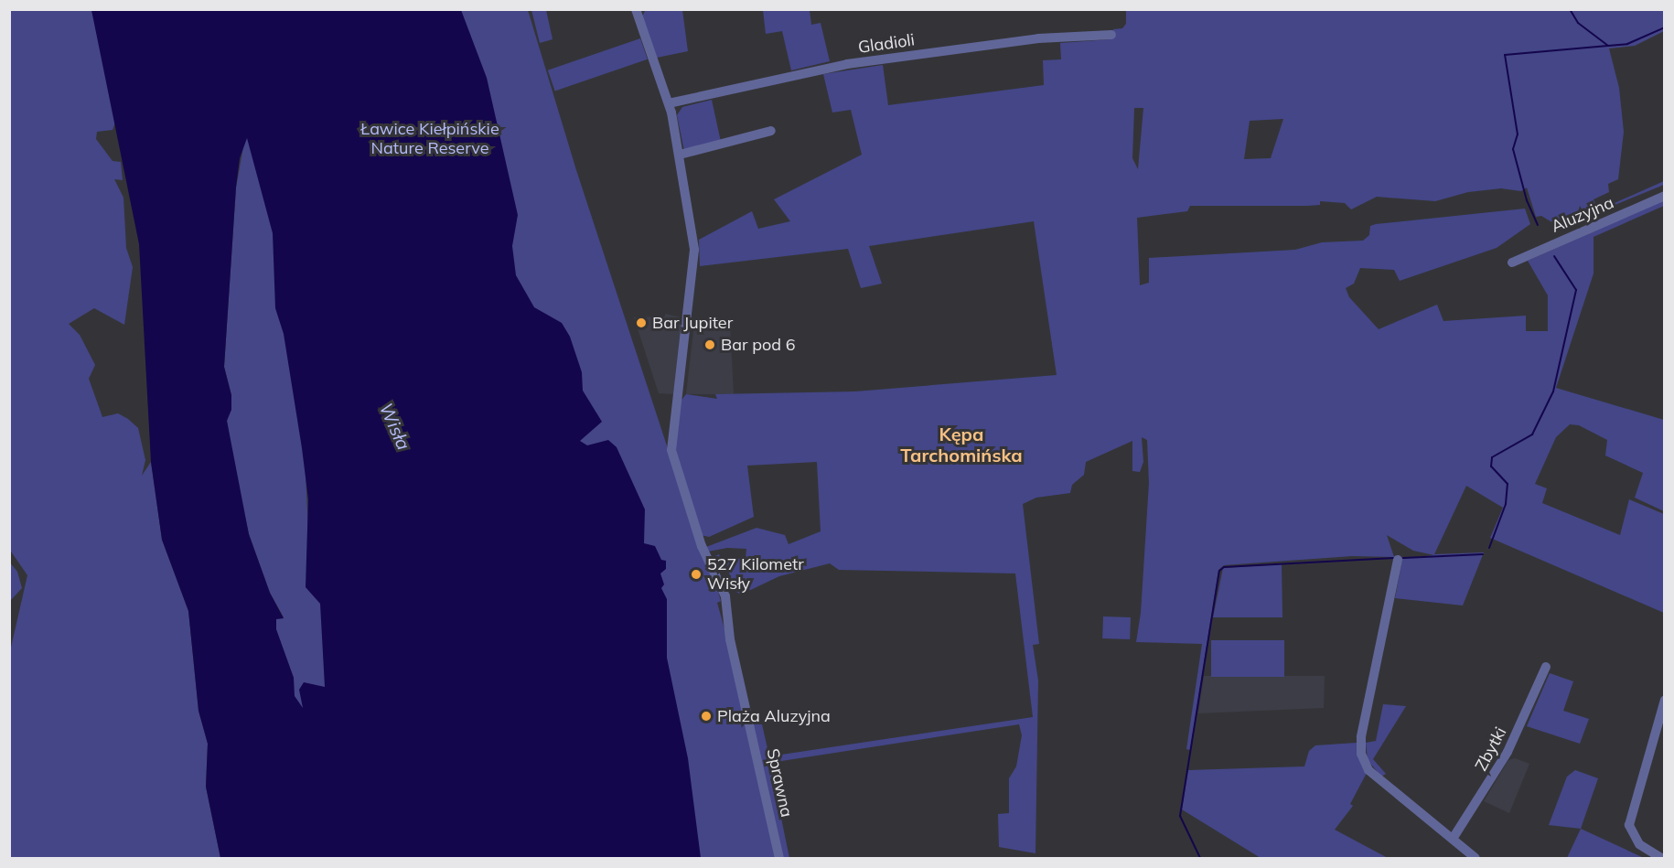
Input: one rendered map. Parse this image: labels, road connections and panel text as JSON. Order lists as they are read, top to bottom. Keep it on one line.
{"streets":{"street":["Gladioli","Aluzyjna","Zbytki","Sprawna"]},"districts":["Kępa Tarchomińska"],"water":["Wisła"],"parks":["Ławice Kiełpińskie Nature Reserve"],"places":["Bar Jupiter","Bar pod 6","527 Kilometr Wisły","Plaża Aluzyjna"]}
